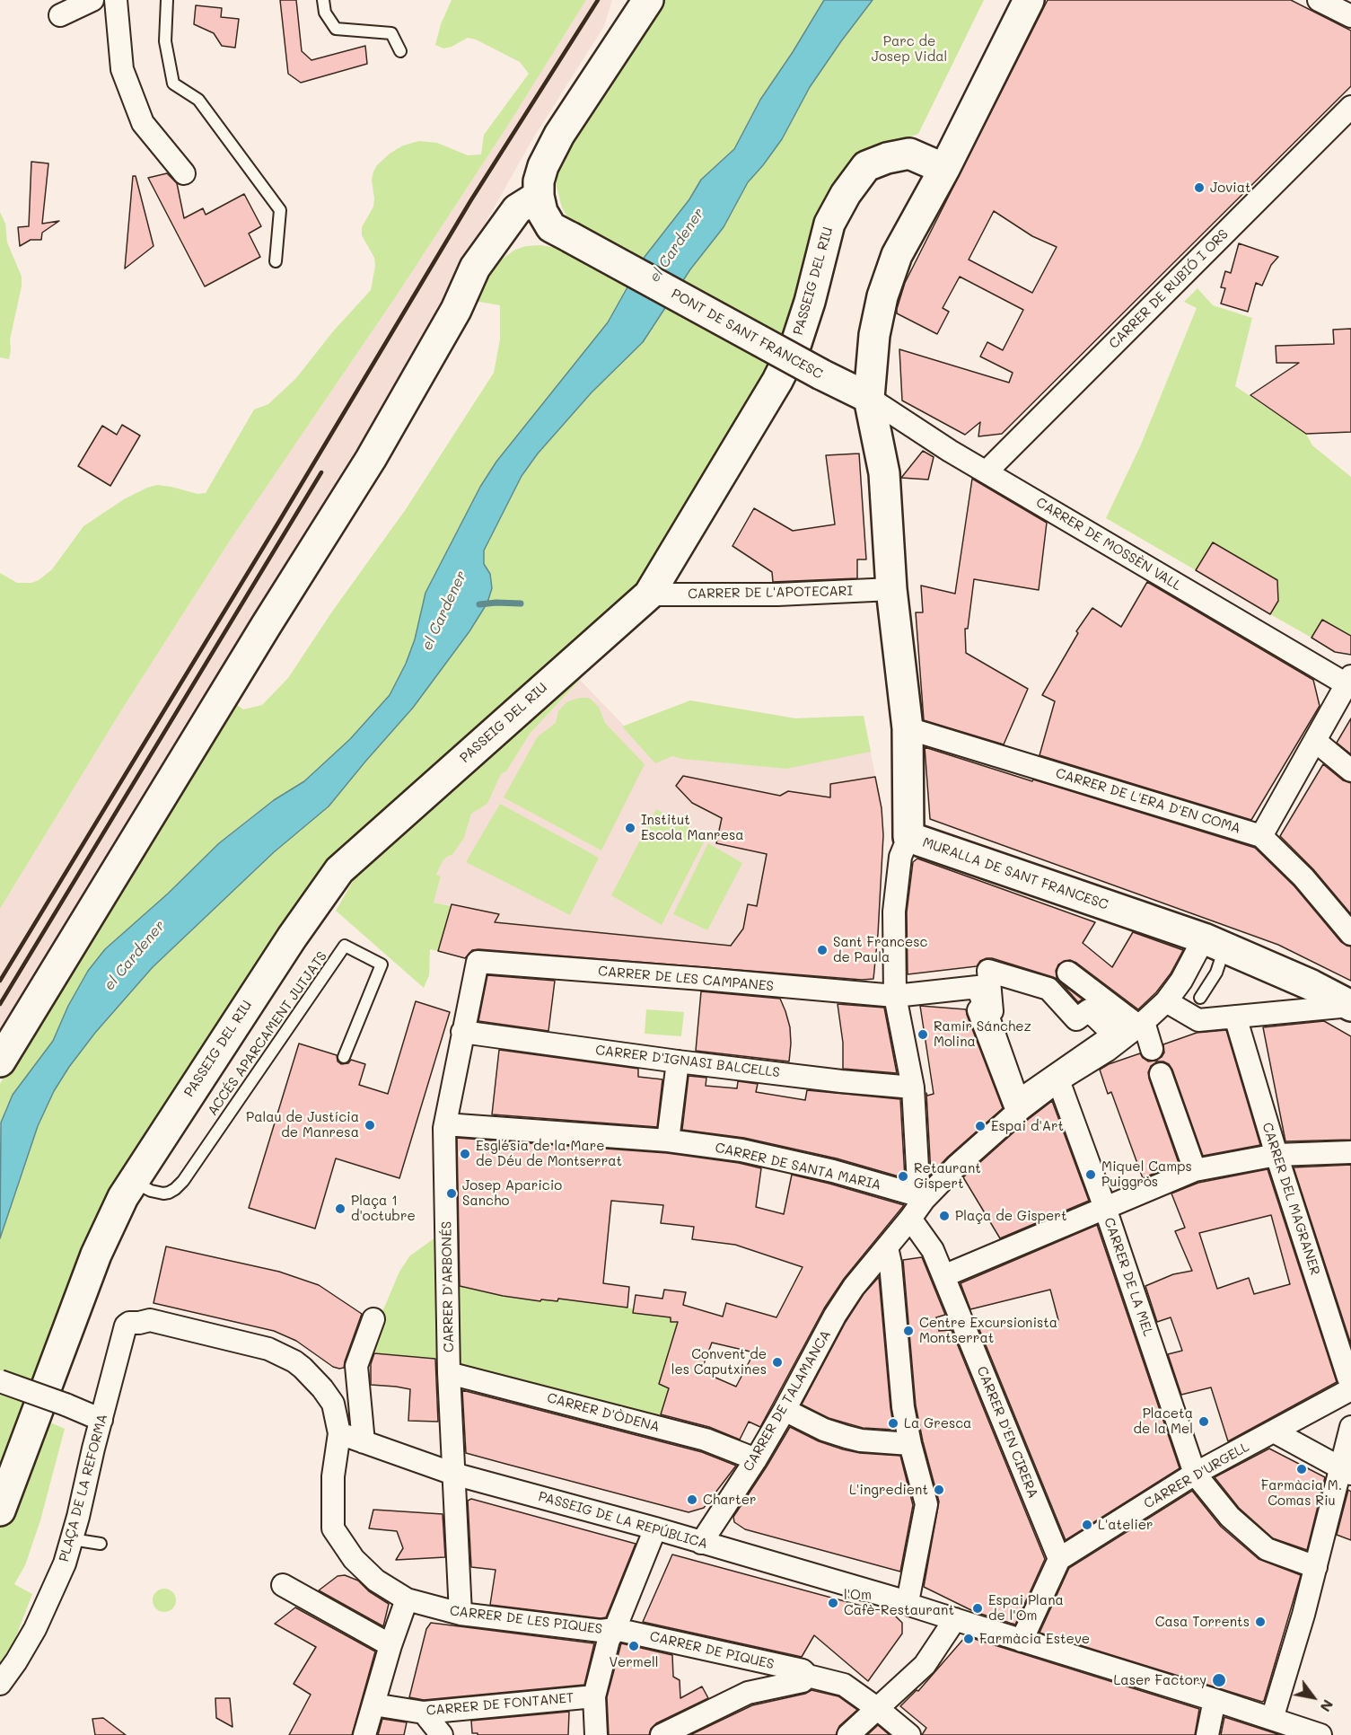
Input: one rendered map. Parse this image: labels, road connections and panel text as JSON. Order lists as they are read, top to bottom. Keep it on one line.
{"streets":{"street":["PASSEIG DEL RIU","CARRER DE RUBIÓ I ORS","PONT DE SANT FRANCESC","CARRER DE MOSSÈN VALL","CARRER DE L'APOTECARI","CARRER DE L'ERA D'EN COMA","MURALLA DE SANT FRANCESC","CARRER DE LES CAMPANES","CARRER D'IGNASI BALCELLS","CARRER DE SANTA MARIA","CARRER DEL MAGRANER","CARRER DE LA MEL","CARRER D'ARBONÉS","CARRER DE TALAMANCA","CARRER D'ÒDENA","CARRER D'EN CIRERA","CARRER D'URGELL","PLAÇA DE LA REFORMA","PASSEIG DE LA REPÚBLICA","CARRER DE LES PIQUES","CARRER DE PIQUES","CARRER DE FONTANET"],"lane":["ACCÉS APARCAMENT JUTJATS"]},"crossings":[["PASSEIG DEL RIU","CARRER DE L'APOTECARI"],["PASSEIG DEL RIU","MURALLA DE SANT FRANCESC"],["PASSEIG DEL RIU","ACCÉS APARCAMENT JUTJATS"],["CARRER DE RUBIÓ I ORS","CARRER DE MOSSÈN VALL"],["PONT DE SANT FRANCESC","CARRER DE MOSSÈN VALL"],["PONT DE SANT FRANCESC","MURALLA DE SANT FRANCESC"],["CARRER DE MOSSÈN VALL","MURALLA DE SANT FRANCESC"],["CARRER DE L'APOTECARI","MURALLA DE SANT FRANCESC"],["CARRER DE L'ERA D'EN COMA","MURALLA DE SANT FRANCESC"],["CARRER DE LES CAMPANES","CARRER D'ARBONÉS"],["CARRER D'IGNASI BALCELLS","CARRER D'ARBONÉS"],["CARRER DE SANTA MARIA","CARRER D'ARBONÉS"],["CARRER DE SANTA MARIA","CARRER DE TALAMANCA"],["CARRER DE LA MEL","CARRER D'URGELL"],["CARRER D'ARBONÉS","CARRER D'ÒDENA"],["CARRER D'ARBONÉS","PASSEIG DE LA REPÚBLICA"],["CARRER D'ARBONÉS","CARRER DE LES PIQUES"],["CARRER DE TALAMANCA","CARRER D'ÒDENA"],["CARRER DE TALAMANCA","CARRER D'EN CIRERA"],["CARRER DE TALAMANCA","PASSEIG DE LA REPÚBLICA"],["CARRER D'EN CIRERA","CARRER D'URGELL"],["PLAÇA DE LA REFORMA","PASSEIG DE LA REPÚBLICA"],["PLAÇA DE LA REFORMA","CARRER DE LES PIQUES"],["CARRER DE LES PIQUES","CARRER DE PIQUES"]],"water":["el Cardener"],"parks":["Parc de Josep Vidal"],"places":["Joviat","Institut Escola Manresa","Sant Francesc de Paula","Ramir Sánchez Molina","Palau de Justícia de Manresa","Espai d'Art","Església de la Mare de Déu de Montserrat","Miquel Camps Puiggròs","Retaurant Gispert","Josep Aparicio Sancho","Plaça 1 d'octubre","Plaça de Gispert","Centre Excursionista Montserrat","Convent de les Caputxines","Placeta de la Mel","La Gresca","Farmàcia M. Comas Riu","L'ingredient","Charter","L'atelier","l'Om Cafè-Restaurant","Espai Plana de l'Om","Casa Torrents","Farmàcia Esteve","Vermell","Laser Factory"],"north":"bottom right"}
